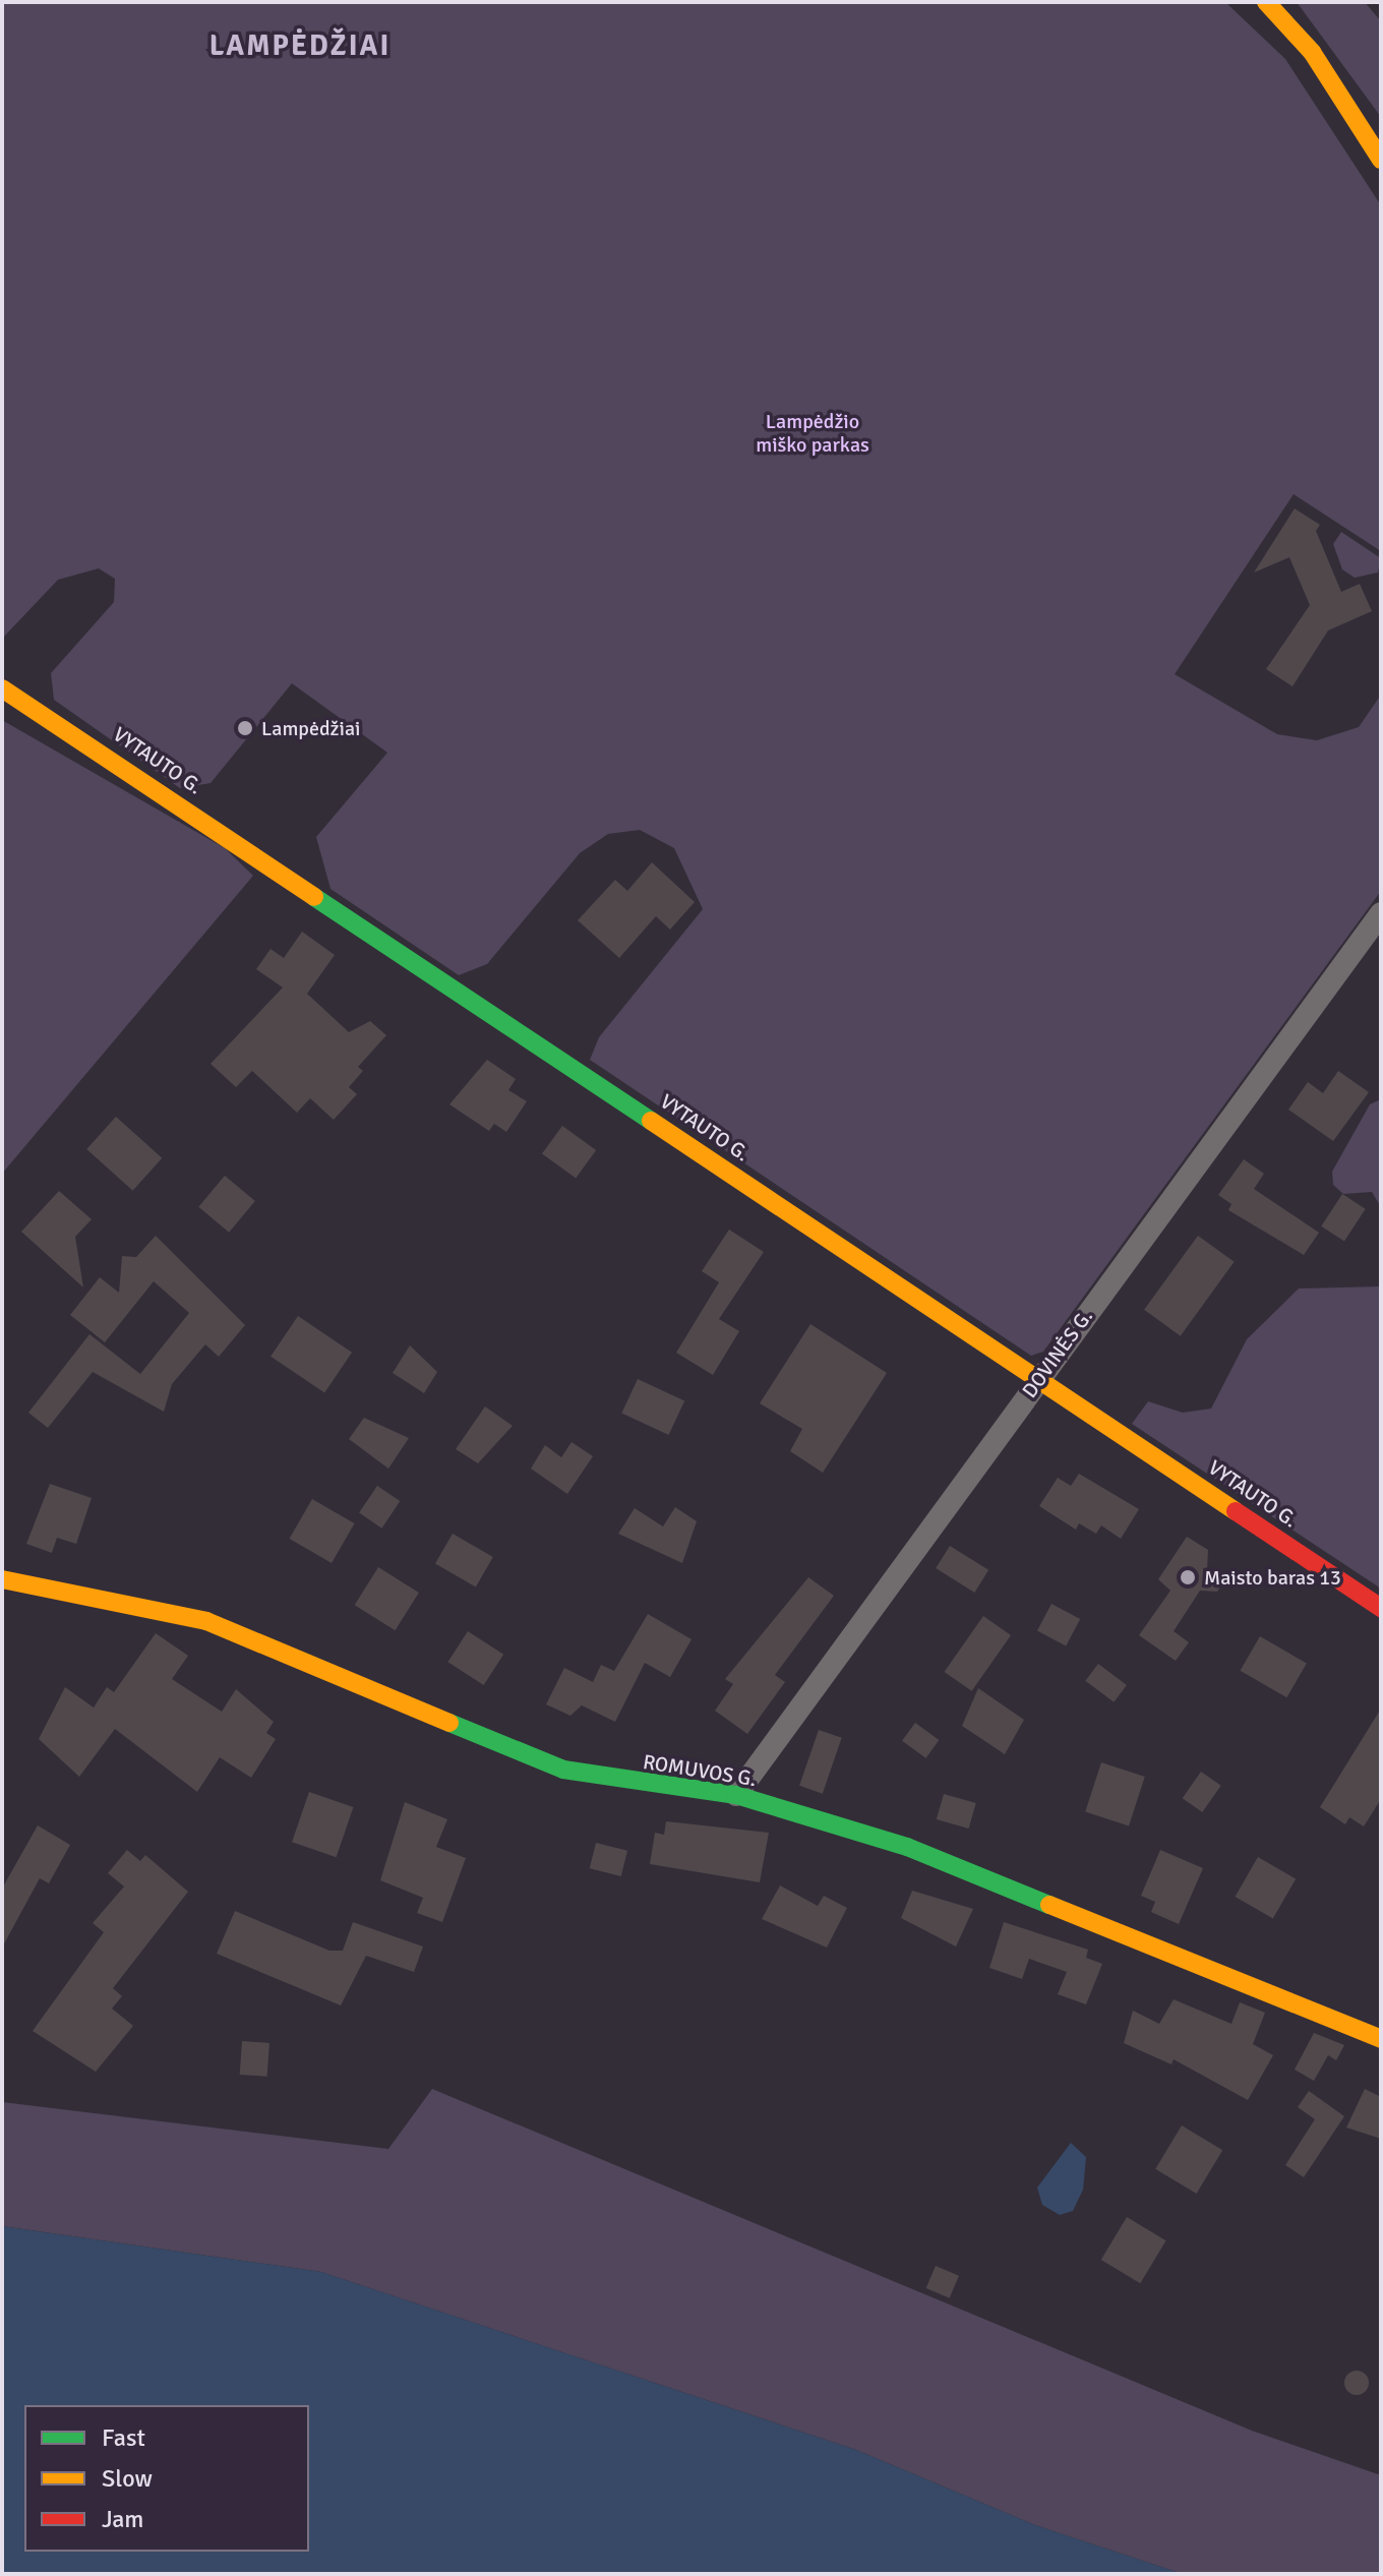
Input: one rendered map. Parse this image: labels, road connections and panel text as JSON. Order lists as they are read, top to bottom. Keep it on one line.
{"streets":{"street":["VYTAUTO G.","DOVINĖS G.","ROMUVOS G."]},"crossings":[["VYTAUTO G.","DOVINĖS G."],["DOVINĖS G.","ROMUVOS G."]],"districts":["LAMPĖDŽIAI"],"parks":["Lampėdžio miško parkas"],"places":["Lampėdžiai","Maisto baras 13"],"legend":["Fast","Slow","Jam"]}
